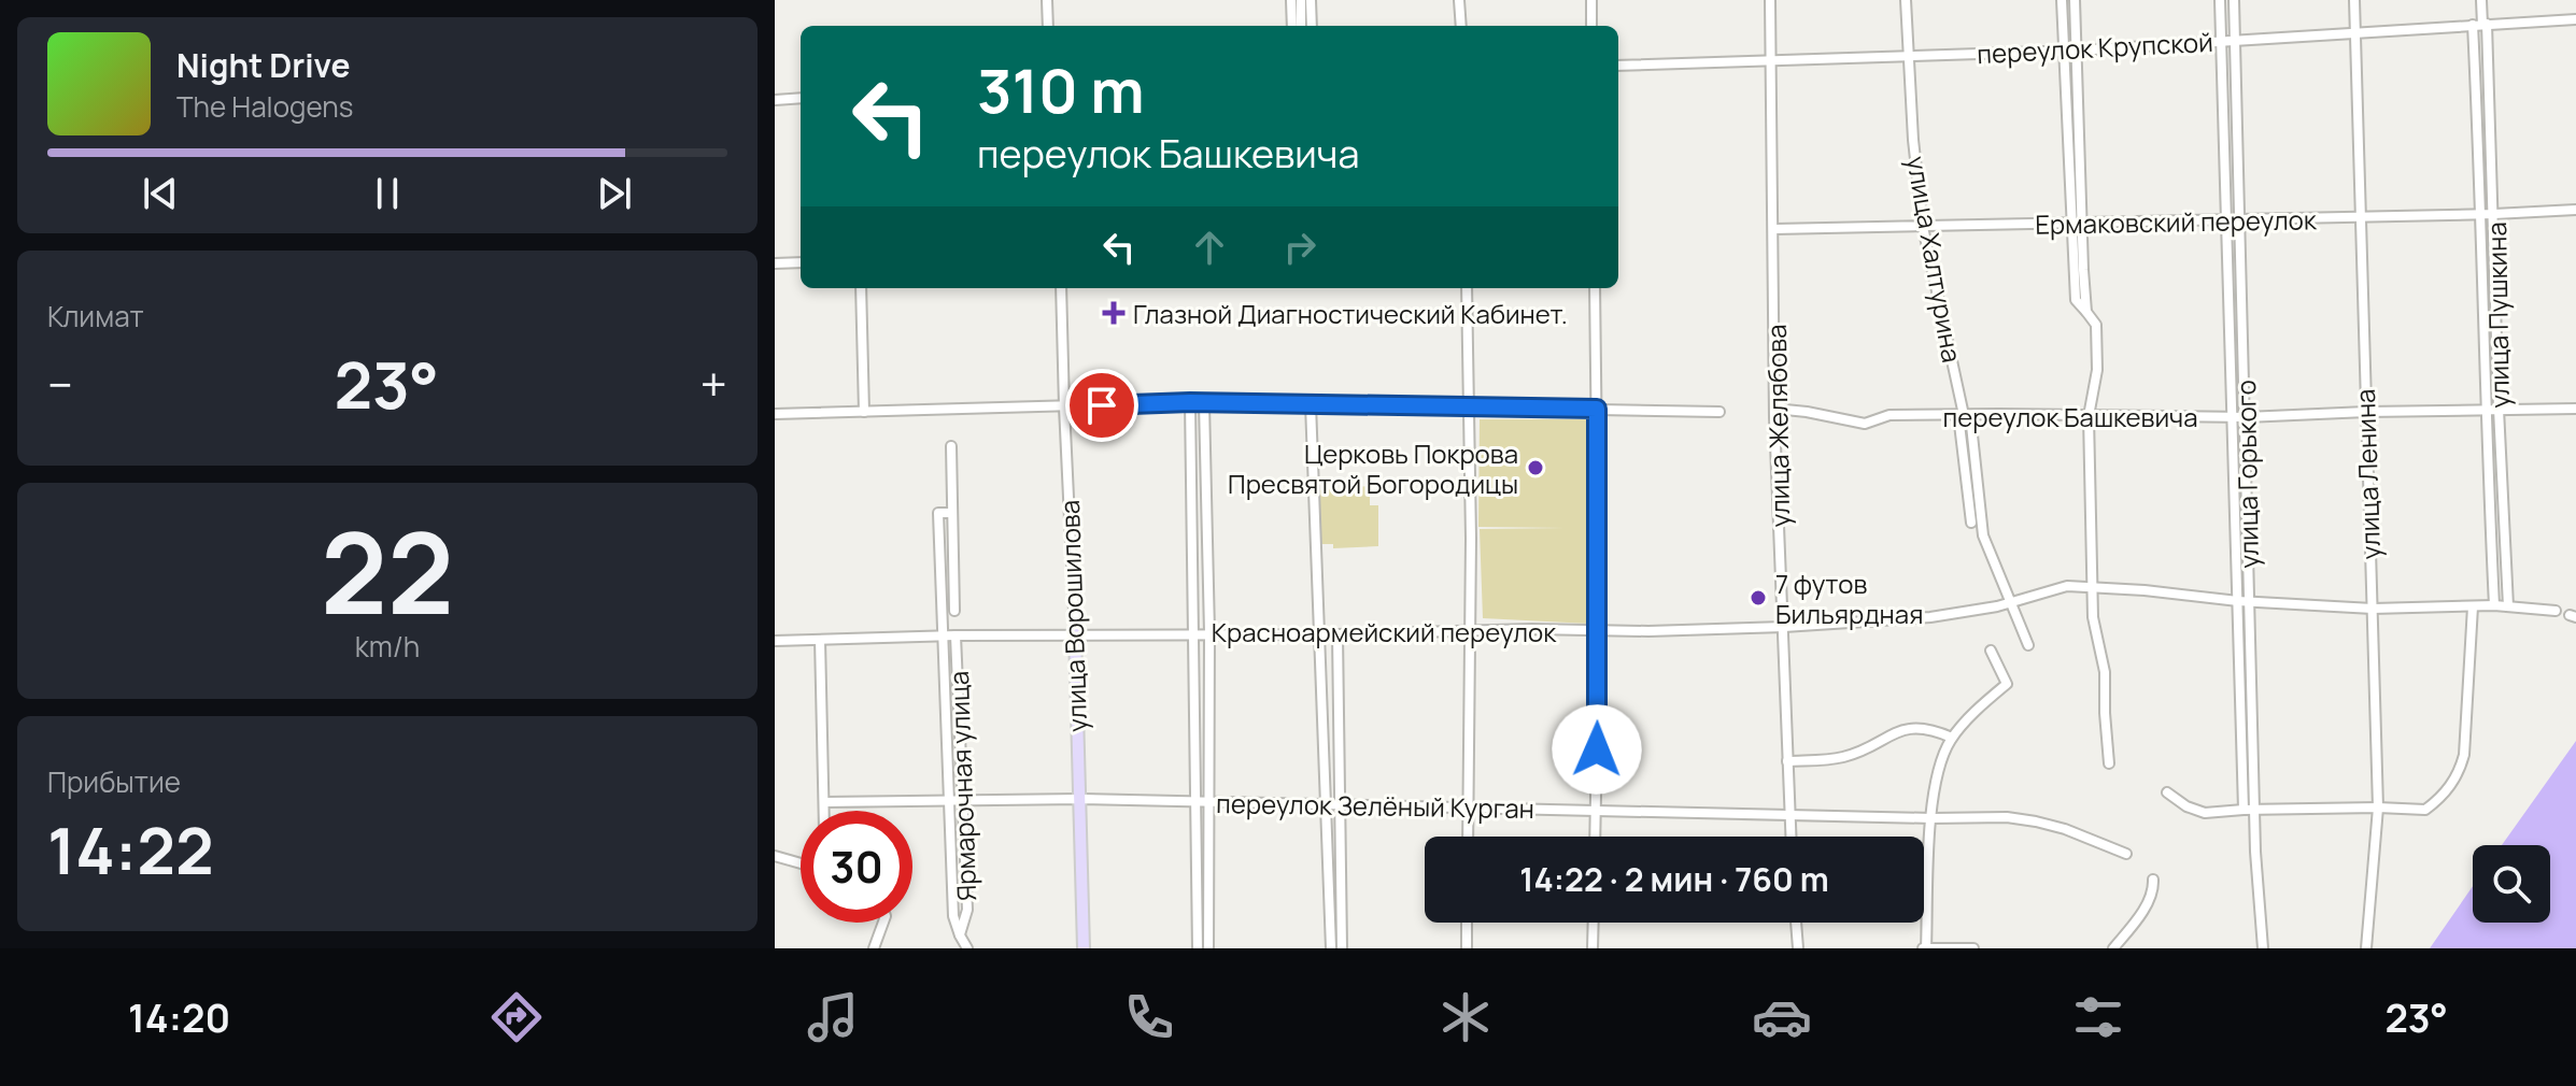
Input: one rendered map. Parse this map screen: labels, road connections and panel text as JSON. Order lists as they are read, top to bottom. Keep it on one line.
{"streets":{"main road":["улица Ворошилова"],"street":["переулок Крупской","Ермаковский переулок","улица Халтурина","улица Пушкина","переулок Башкевича","улица Желябова","улица Горького","улица Ленина","Красноармейский переулок","Ярмарочная улица","переулок Зелёный Курган"]},"crossings":[["переулок Крупской","улица Халтурина"],["переулок Крупской","улица Пушкина"],["переулок Крупской","улица Желябова"],["переулок Крупской","улица Горького"],["переулок Крупской","улица Ленина"],["Ермаковский переулок","улица Халтурина"],["Ермаковский переулок","улица Пушкина"],["Ермаковский переулок","улица Желябова"],["Ермаковский переулок","улица Горького"],["Ермаковский переулок","улица Ленина"],["улица Халтурина","переулок Башкевича"],["улица Халтурина","Красноармейский переулок"],["улица Пушкина","переулок Башкевича"],["улица Пушкина","Красноармейский переулок"],["переулок Башкевича","улица Желябова"],["переулок Башкевича","улица Горького"],["переулок Башкевича","улица Ленина"],["улица Желябова","Красноармейский переулок"],["улица Желябова","переулок Зелёный Курган"],["улица Горького","Красноармейский переулок"],["улица Ленина","Красноармейский переулок"],["улица Ворошилова","Красноармейский переулок"],["улица Ворошилова","переулок Зелёный Курган"],["Красноармейский переулок","Ярмарочная улица"],["Ярмарочная улица","переулок Зелёный Курган"]],"places":{"health":["Глазной Диагностический Кабинет."],"other":["Церковь Покрова Пресвятой Богородицы","7 футов Бильярдная"]},"page":{"turn":["310 m","переулок Башкевича"],"song":["Night Drive","The Halogens"],"tile":["Климат",["22","km/h"],["Прибытие","14:22"]],"heat":["−","23°","+"],"limit":"30","trip":"14:22 · 2 мин · 760 m","tabs":["14:20","23°"]}}
